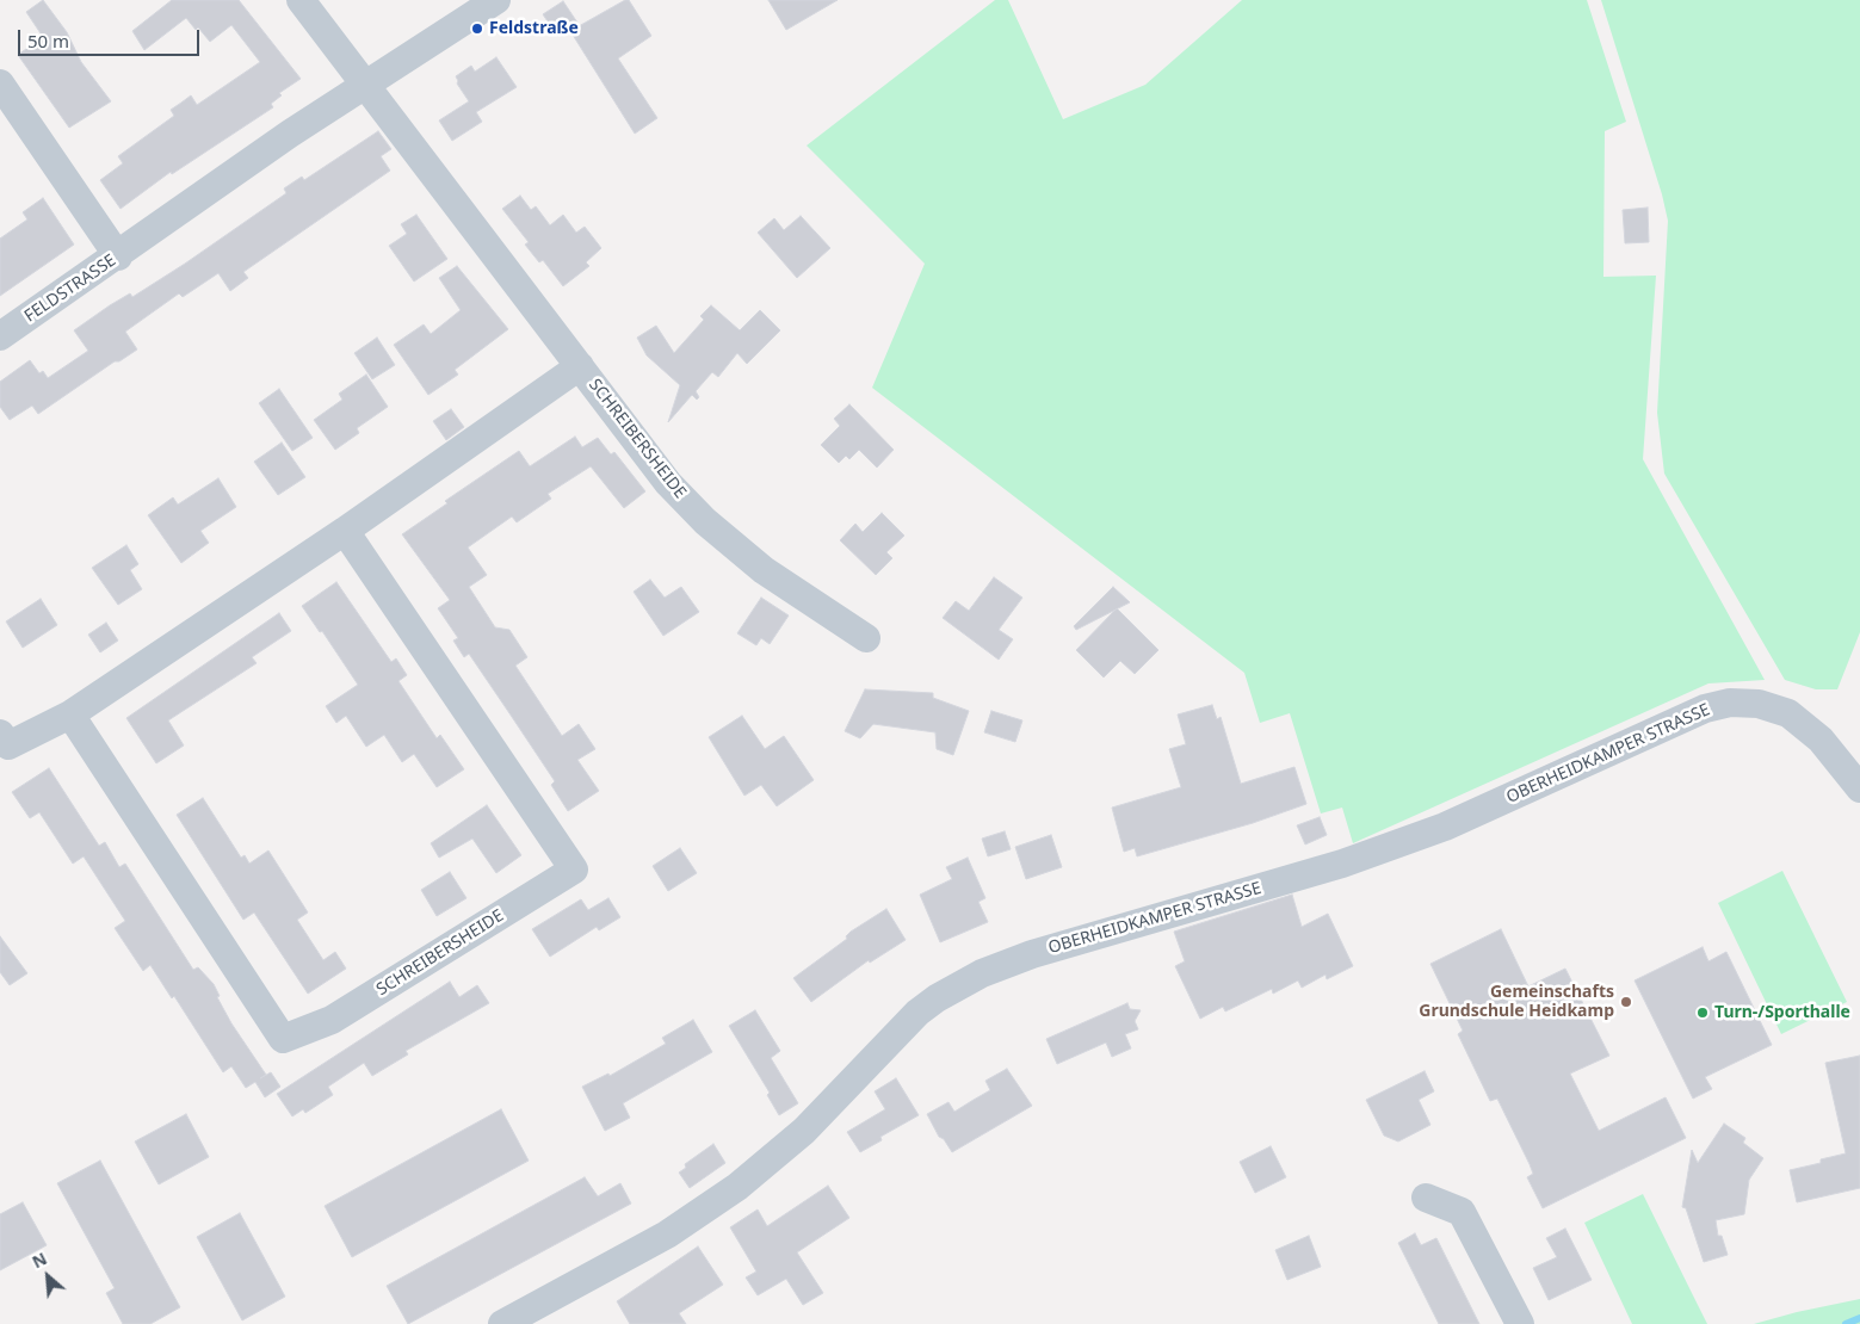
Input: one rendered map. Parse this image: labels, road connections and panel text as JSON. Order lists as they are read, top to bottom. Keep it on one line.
{"streets":{"street":["FELDSTRASSE","SCHREIBERSHEIDE","OBERHEIDKAMPER STRASSE"]},"crossings":[["FELDSTRASSE","SCHREIBERSHEIDE"]],"places":["Feldstraße","Gemeinschafts Grundschule Heidkamp","Turn-/Sporthalle"],"scale_bar":"50 m","north":"top left"}
